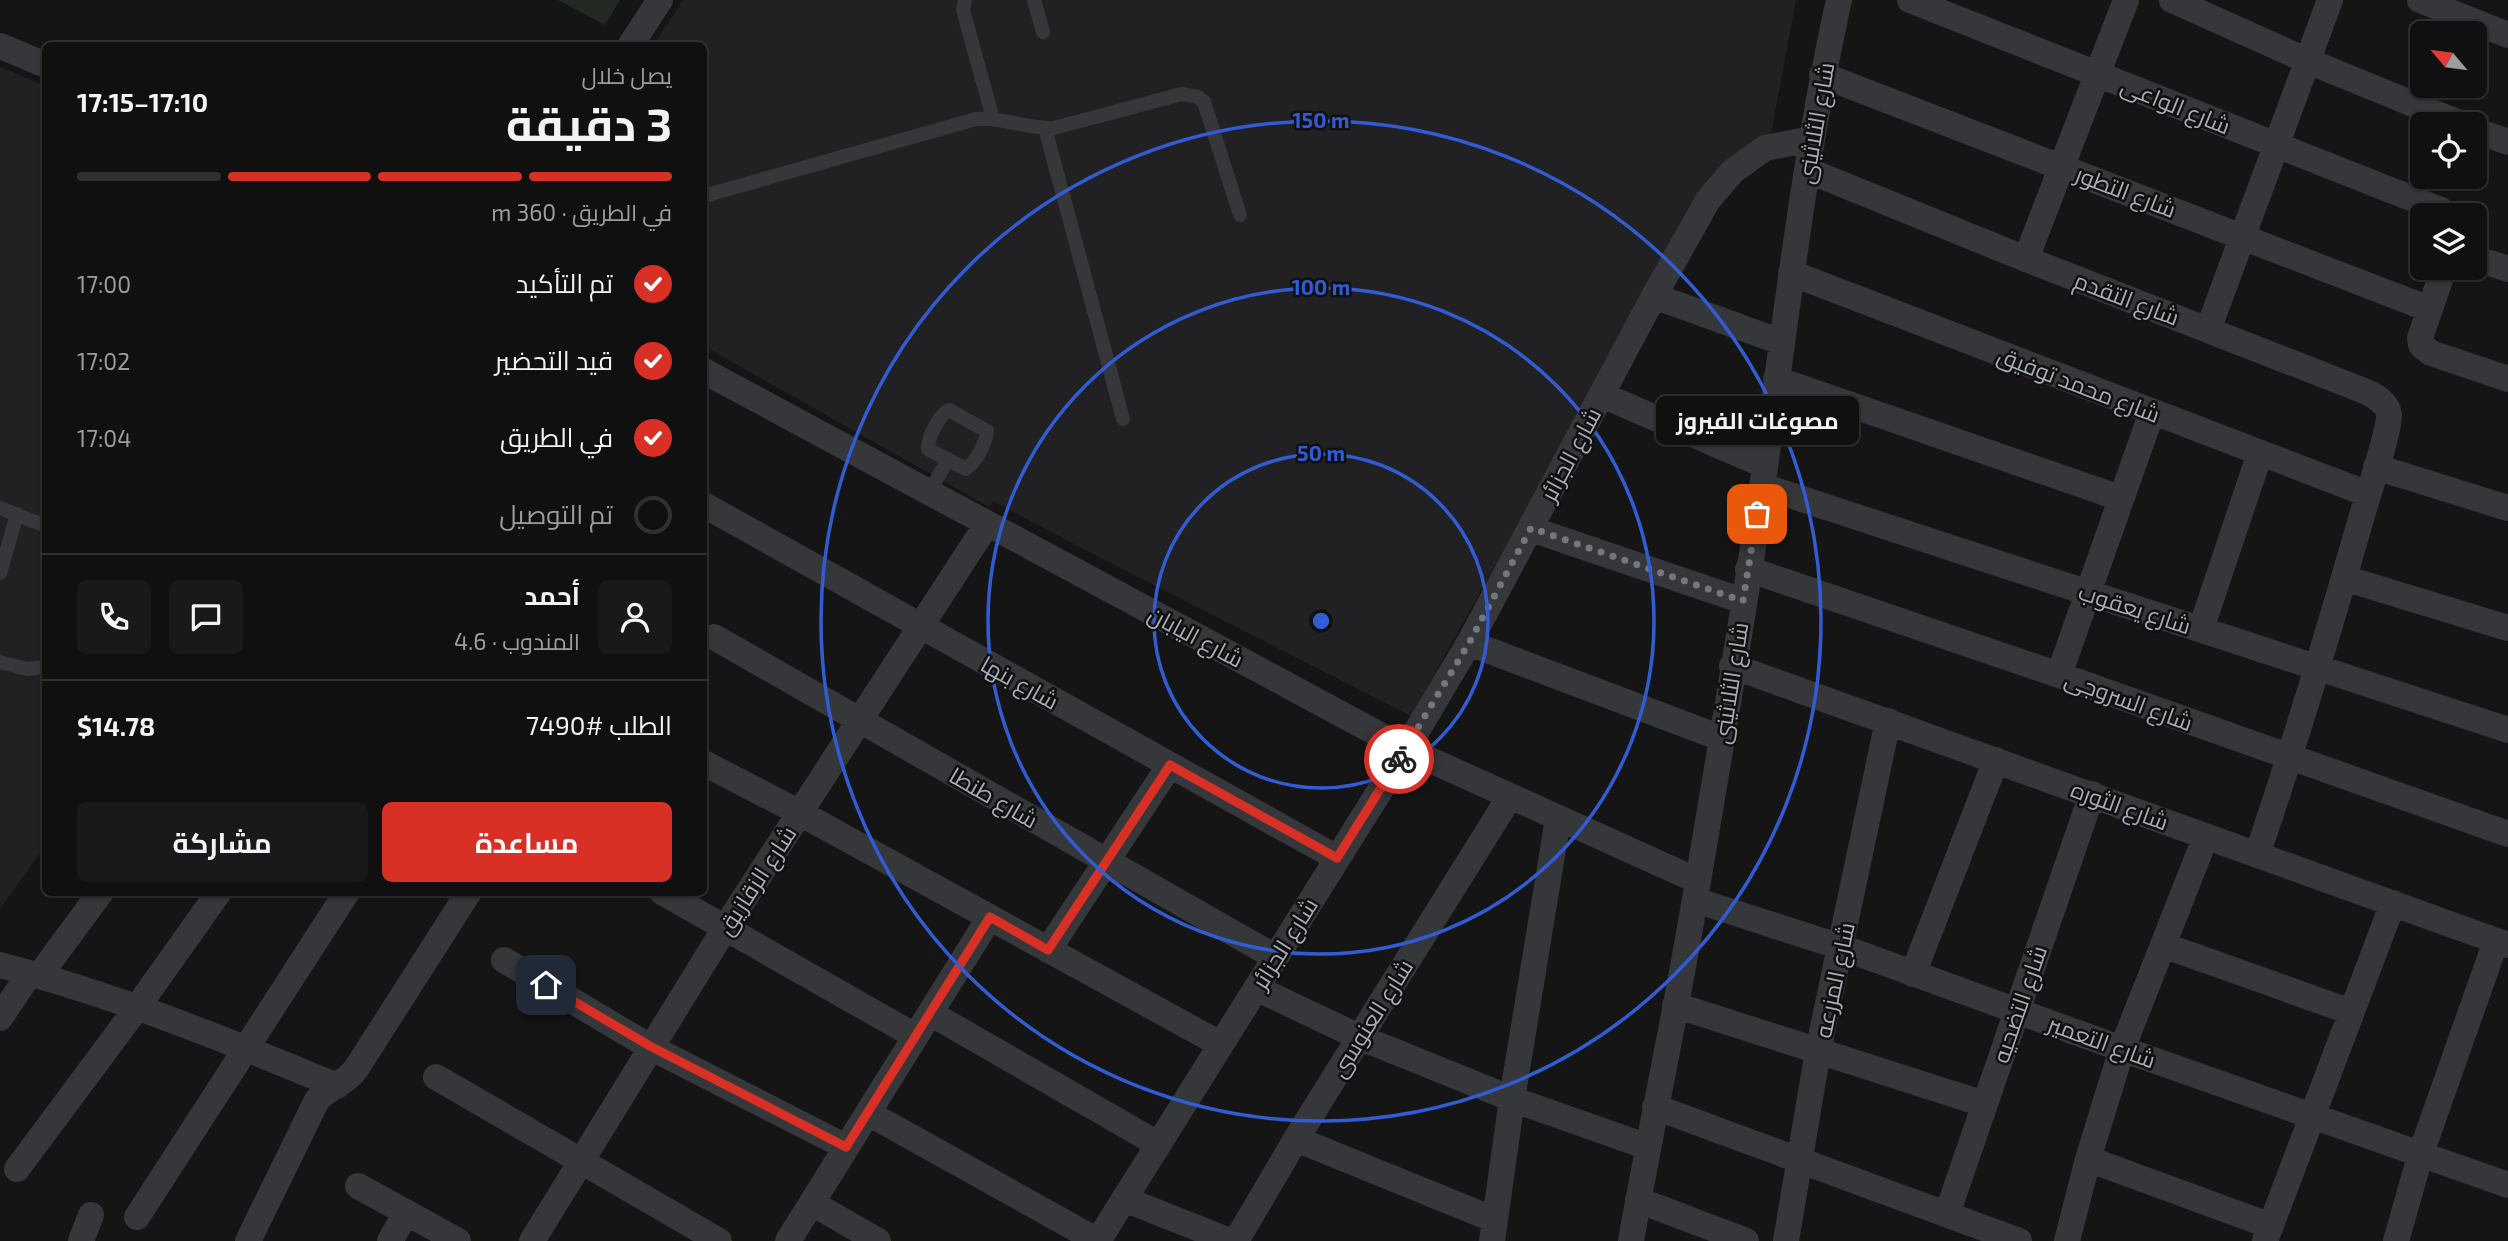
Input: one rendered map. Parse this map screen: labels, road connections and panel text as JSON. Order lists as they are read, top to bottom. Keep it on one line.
{"streets":{"street":["شارع الواعى","شارع الثلاثينى","شارع التطور","شارع التقدم","شارع محمد توفيق","شارع الجزائر","شارع يعقوب","شارع اليابان","شارع بنها","شارع السروجى","شارع طنطا","شارع الثوره","شارع الزقازيق","شارع المزرعه","شارع التضحيه","شارع العنوسى","شارع التعمير"]},"crossings":[["شارع الثلاثينى","شارع التطور"],["شارع الثلاثينى","شارع التقدم"],["شارع الثلاثينى","شارع محمد توفيق"],["شارع الثلاثينى","شارع الجزائر"],["شارع الثلاثينى","شارع يعقوب"],["شارع الثلاثينى","شارع اليابان"],["شارع الثلاثينى","شارع السروجى"],["شارع الثلاثينى","شارع الثوره"],["شارع الثلاثينى","شارع التعمير"],["شارع التقدم","شارع محمد توفيق"],["شارع التقدم","شارع يعقوب"],["شارع التقدم","شارع السروجى"],["شارع التقدم","شارع الثوره"],["شارع الجزائر","شارع يعقوب"],["شارع الجزائر","شارع اليابان"],["شارع الجزائر","شارع بنها"],["شارع الجزائر","شارع طنطا"],["شارع اليابان","شارع الزقازيق"],["شارع اليابان","شارع العنوسى"],["شارع اليابان","شارع التعمير"],["شارع بنها","شارع الزقازيق"],["شارع طنطا","شارع الزقازيق"],["شارع الثوره","شارع المزرعه"],["شارع الثوره","شارع التضحيه"],["شارع المزرعه","شارع التعمير"],["شارع التضحيه","شارع التعمير"]],"places":["مصوغات الفيروز"],"north":"top left","page":{"heading":["3 دقيقة","يصل خلال","17:10–17:15"],"panel":["أحمد","المندوب · 4.6","الطلب #7490","$14.78"],"bar":"في الطريق · 360 m","list":[["تم التأكيد","17:00"],["قيد التحضير","17:02"],["في الطريق","17:04"],"تم التوصيل"],"bubble":"مصوغات الفيروز","buttons":["مساعدة","مشاركة"]},"rings":["150 m","100 m","50 m"]}
